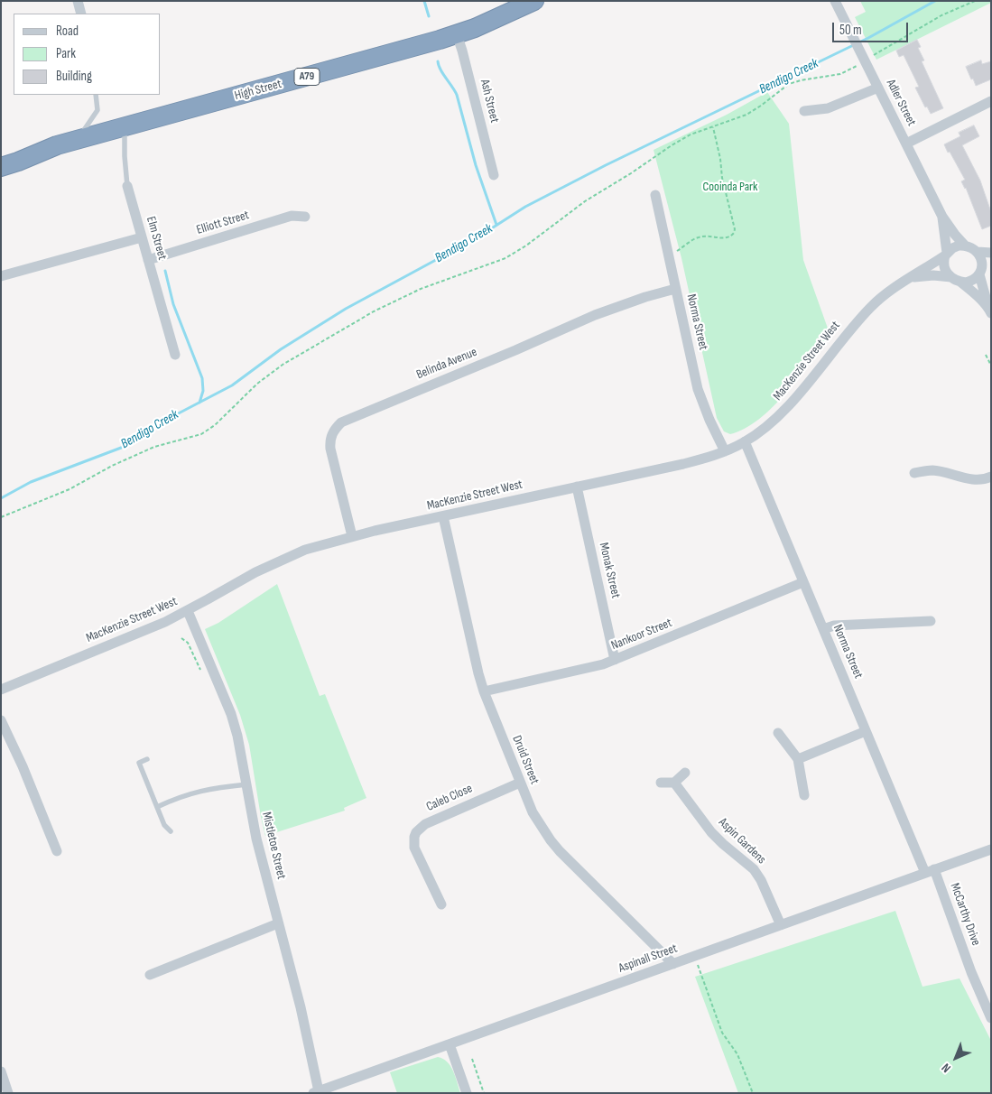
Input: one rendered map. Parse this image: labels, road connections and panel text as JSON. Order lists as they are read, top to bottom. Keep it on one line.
{"streets":{"highway":["A79","High Street"],"street":["Ash Street","Adler Street","Elliott Street","Elm Street","Norma Street","MacKenzie Street West","Belinda Avenue","Monak Street","Nankoor Street","Druid Street","Caleb Close","Aspin Gardens","Mistletoe Street","McCarthy Drive","Aspinall Street"]},"crossings":[["High Street","Ash Street"],["High Street","Elm Street"],["Adler Street","MacKenzie Street West"],["Elliott Street","Elm Street"],["Norma Street","MacKenzie Street West"],["Norma Street","Belinda Avenue"],["Norma Street","Nankoor Street"],["Norma Street","McCarthy Drive"],["Norma Street","Aspinall Street"],["MacKenzie Street West","Belinda Avenue"],["MacKenzie Street West","Monak Street"],["MacKenzie Street West","Druid Street"],["MacKenzie Street West","Mistletoe Street"],["Monak Street","Nankoor Street"],["Nankoor Street","Druid Street"],["Druid Street","Caleb Close"],["Druid Street","Aspinall Street"],["Aspin Gardens","Aspinall Street"],["Mistletoe Street","Aspinall Street"],["McCarthy Drive","Aspinall Street"]],"water":["Bendigo Creek"],"parks":["Cooinda Park"],"legend":["Road","Park","Building"],"scale_bar":"50 m","north":"bottom left"}
